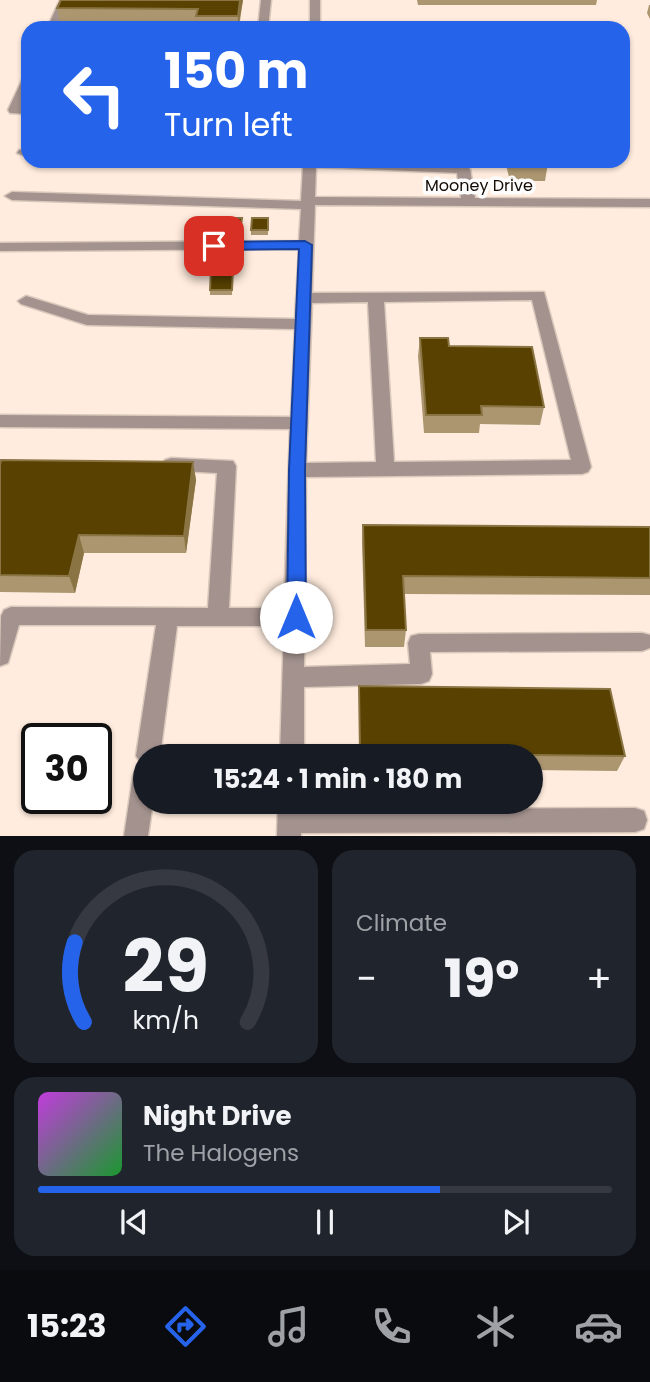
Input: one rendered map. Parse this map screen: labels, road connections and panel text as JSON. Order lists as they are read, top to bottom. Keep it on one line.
{"streets":{"street":["Mooney Drive"]},"page":{"turn":["150 m","Turn left"],"limit":"30","trip":"15:24 · 1 min · 180 m","tile":"Climate","heat":["−","19°","+"],"song":["Night Drive","The Halogens"],"tabs":"15:23","gauge":["29","km/h"]}}
